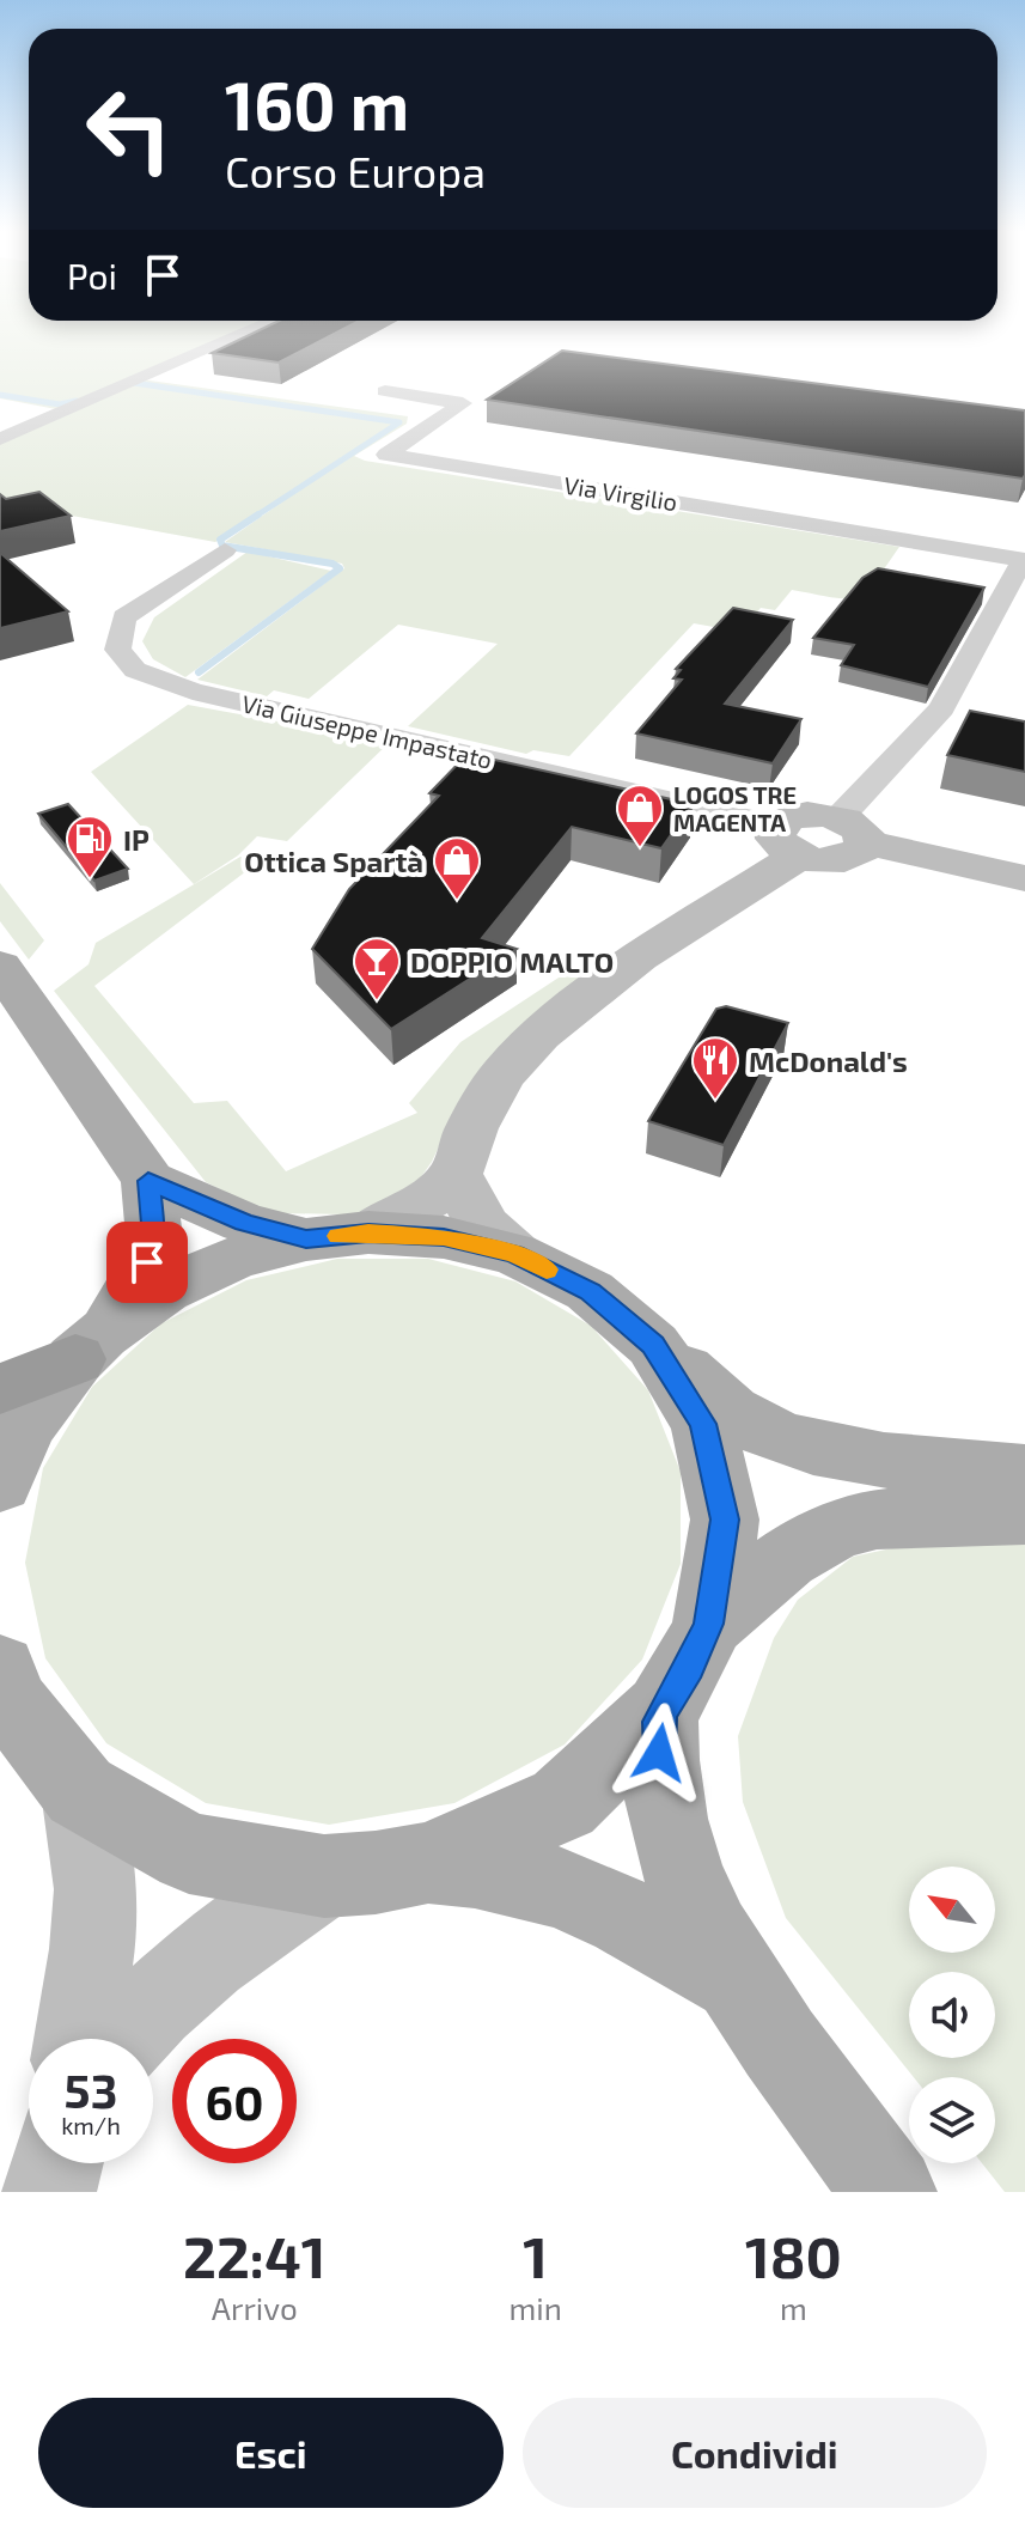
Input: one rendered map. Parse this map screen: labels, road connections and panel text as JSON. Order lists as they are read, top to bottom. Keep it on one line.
{"streets":{"street":["Via Virgilio","Via Giuseppe Impastato"]},"places":{"shop":["LOGOS TRE MAGENTA","Ottica Spartà"],"fuel station":["IP"],"bar":["DOPPIO MALTO"],"restaurant":["McDonald's"]},"north":"top left","page":{"turn":["160 m","Corso Europa"],"then":"Poi","speed":"53 km/h","limit":"60","eta":["22:41","Arrivo","1","min","180","m"],"buttons":["Esci","Condividi"]}}
